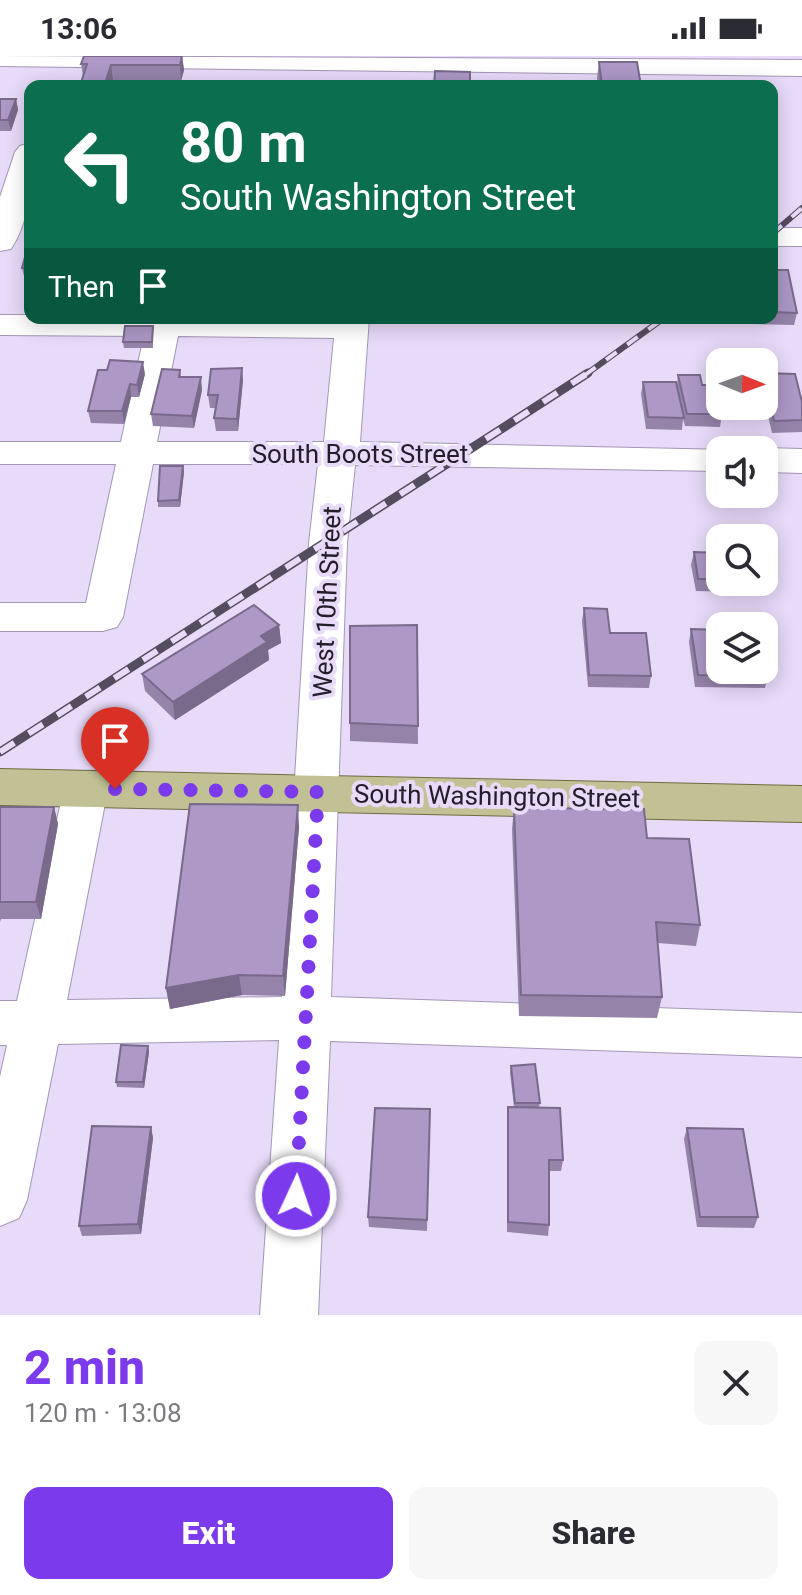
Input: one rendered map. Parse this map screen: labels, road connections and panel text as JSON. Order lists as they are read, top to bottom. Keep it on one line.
{"streets":{"main road":["South Washington Street"],"street":["South Boots Street","West 10th Street"]},"crossings":[["South Boots Street","West 10th Street"],["West 10th Street","South Washington Street"]],"north":"right","page":{"status":"13:06","turn":["80 m","South Washington Street"],"then":"Then","heading":["2 min","120 m · 13:08"],"buttons":["Exit","Share"]}}
